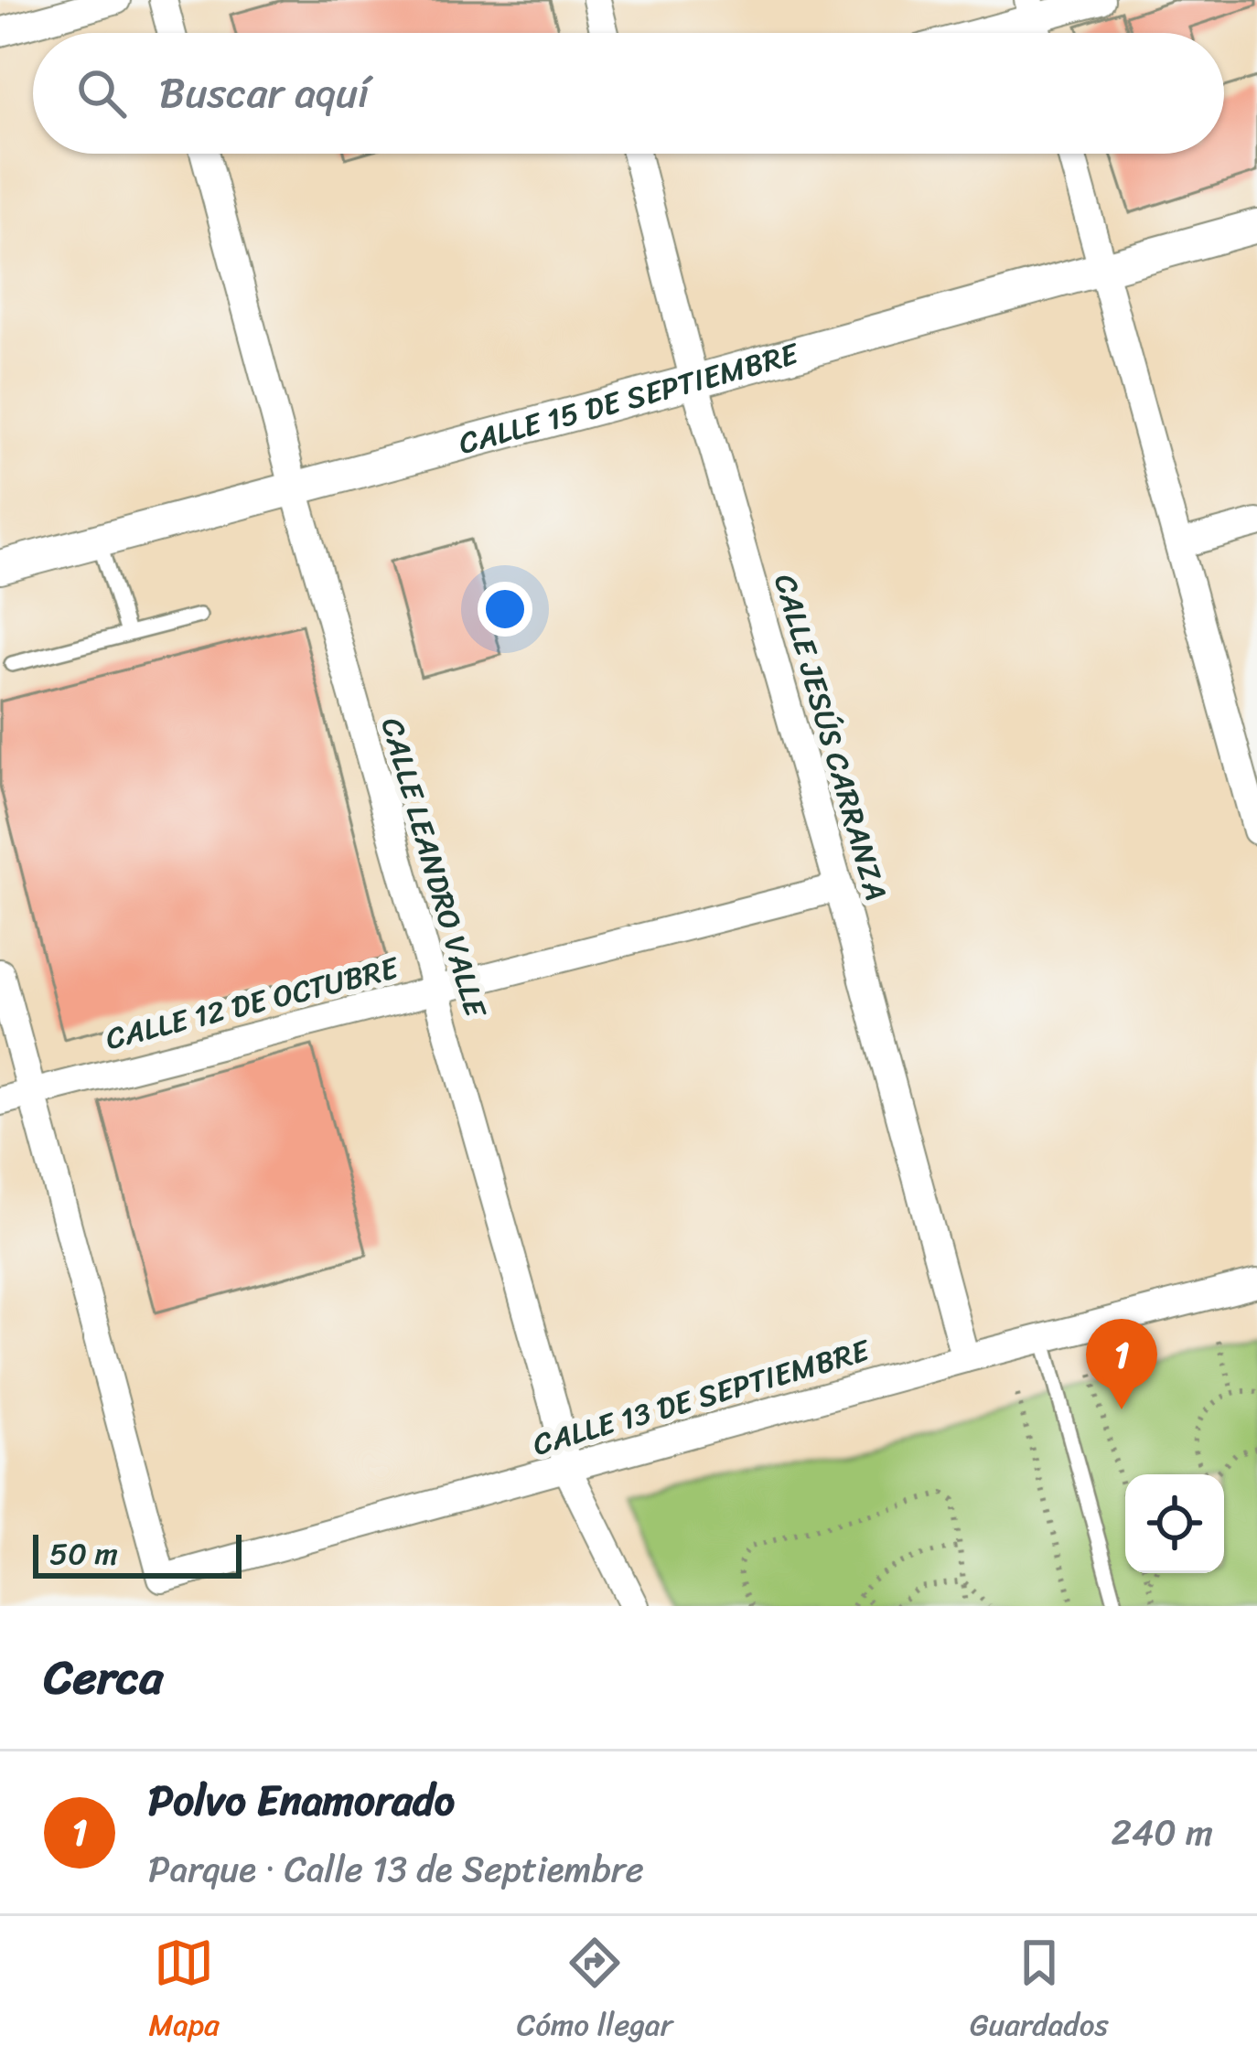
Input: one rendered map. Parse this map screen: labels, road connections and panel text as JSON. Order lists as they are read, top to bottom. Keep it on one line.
{"streets":{"street":["CALLE 15 DE SEPTIEMBRE","CALLE JESÚS CARRANZA","CALLE LEANDRO VALLE","CALLE 12 DE OCTUBRE","CALLE 13 DE SEPTIEMBRE"]},"crossings":[["CALLE 15 DE SEPTIEMBRE","CALLE JESÚS CARRANZA"],["CALLE 15 DE SEPTIEMBRE","CALLE LEANDRO VALLE"],["CALLE JESÚS CARRANZA","CALLE 12 DE OCTUBRE"],["CALLE JESÚS CARRANZA","CALLE 13 DE SEPTIEMBRE"],["CALLE LEANDRO VALLE","CALLE 12 DE OCTUBRE"],["CALLE LEANDRO VALLE","CALLE 13 DE SEPTIEMBRE"],["CALLE 12 DE OCTUBRE","CALLE 13 DE SEPTIEMBRE"]],"scale_bar":"50 m","page":{"search":"Buscar aquí","pins":"1","scale":"50 m","heading":"Cerca","list":[{"mark":"1","name":"Polvo Enamorado","note":"Parque · Calle 13 de Septiembre","value":"240 m"}],"nav":["Mapa","Cómo llegar","Guardados"]}}
